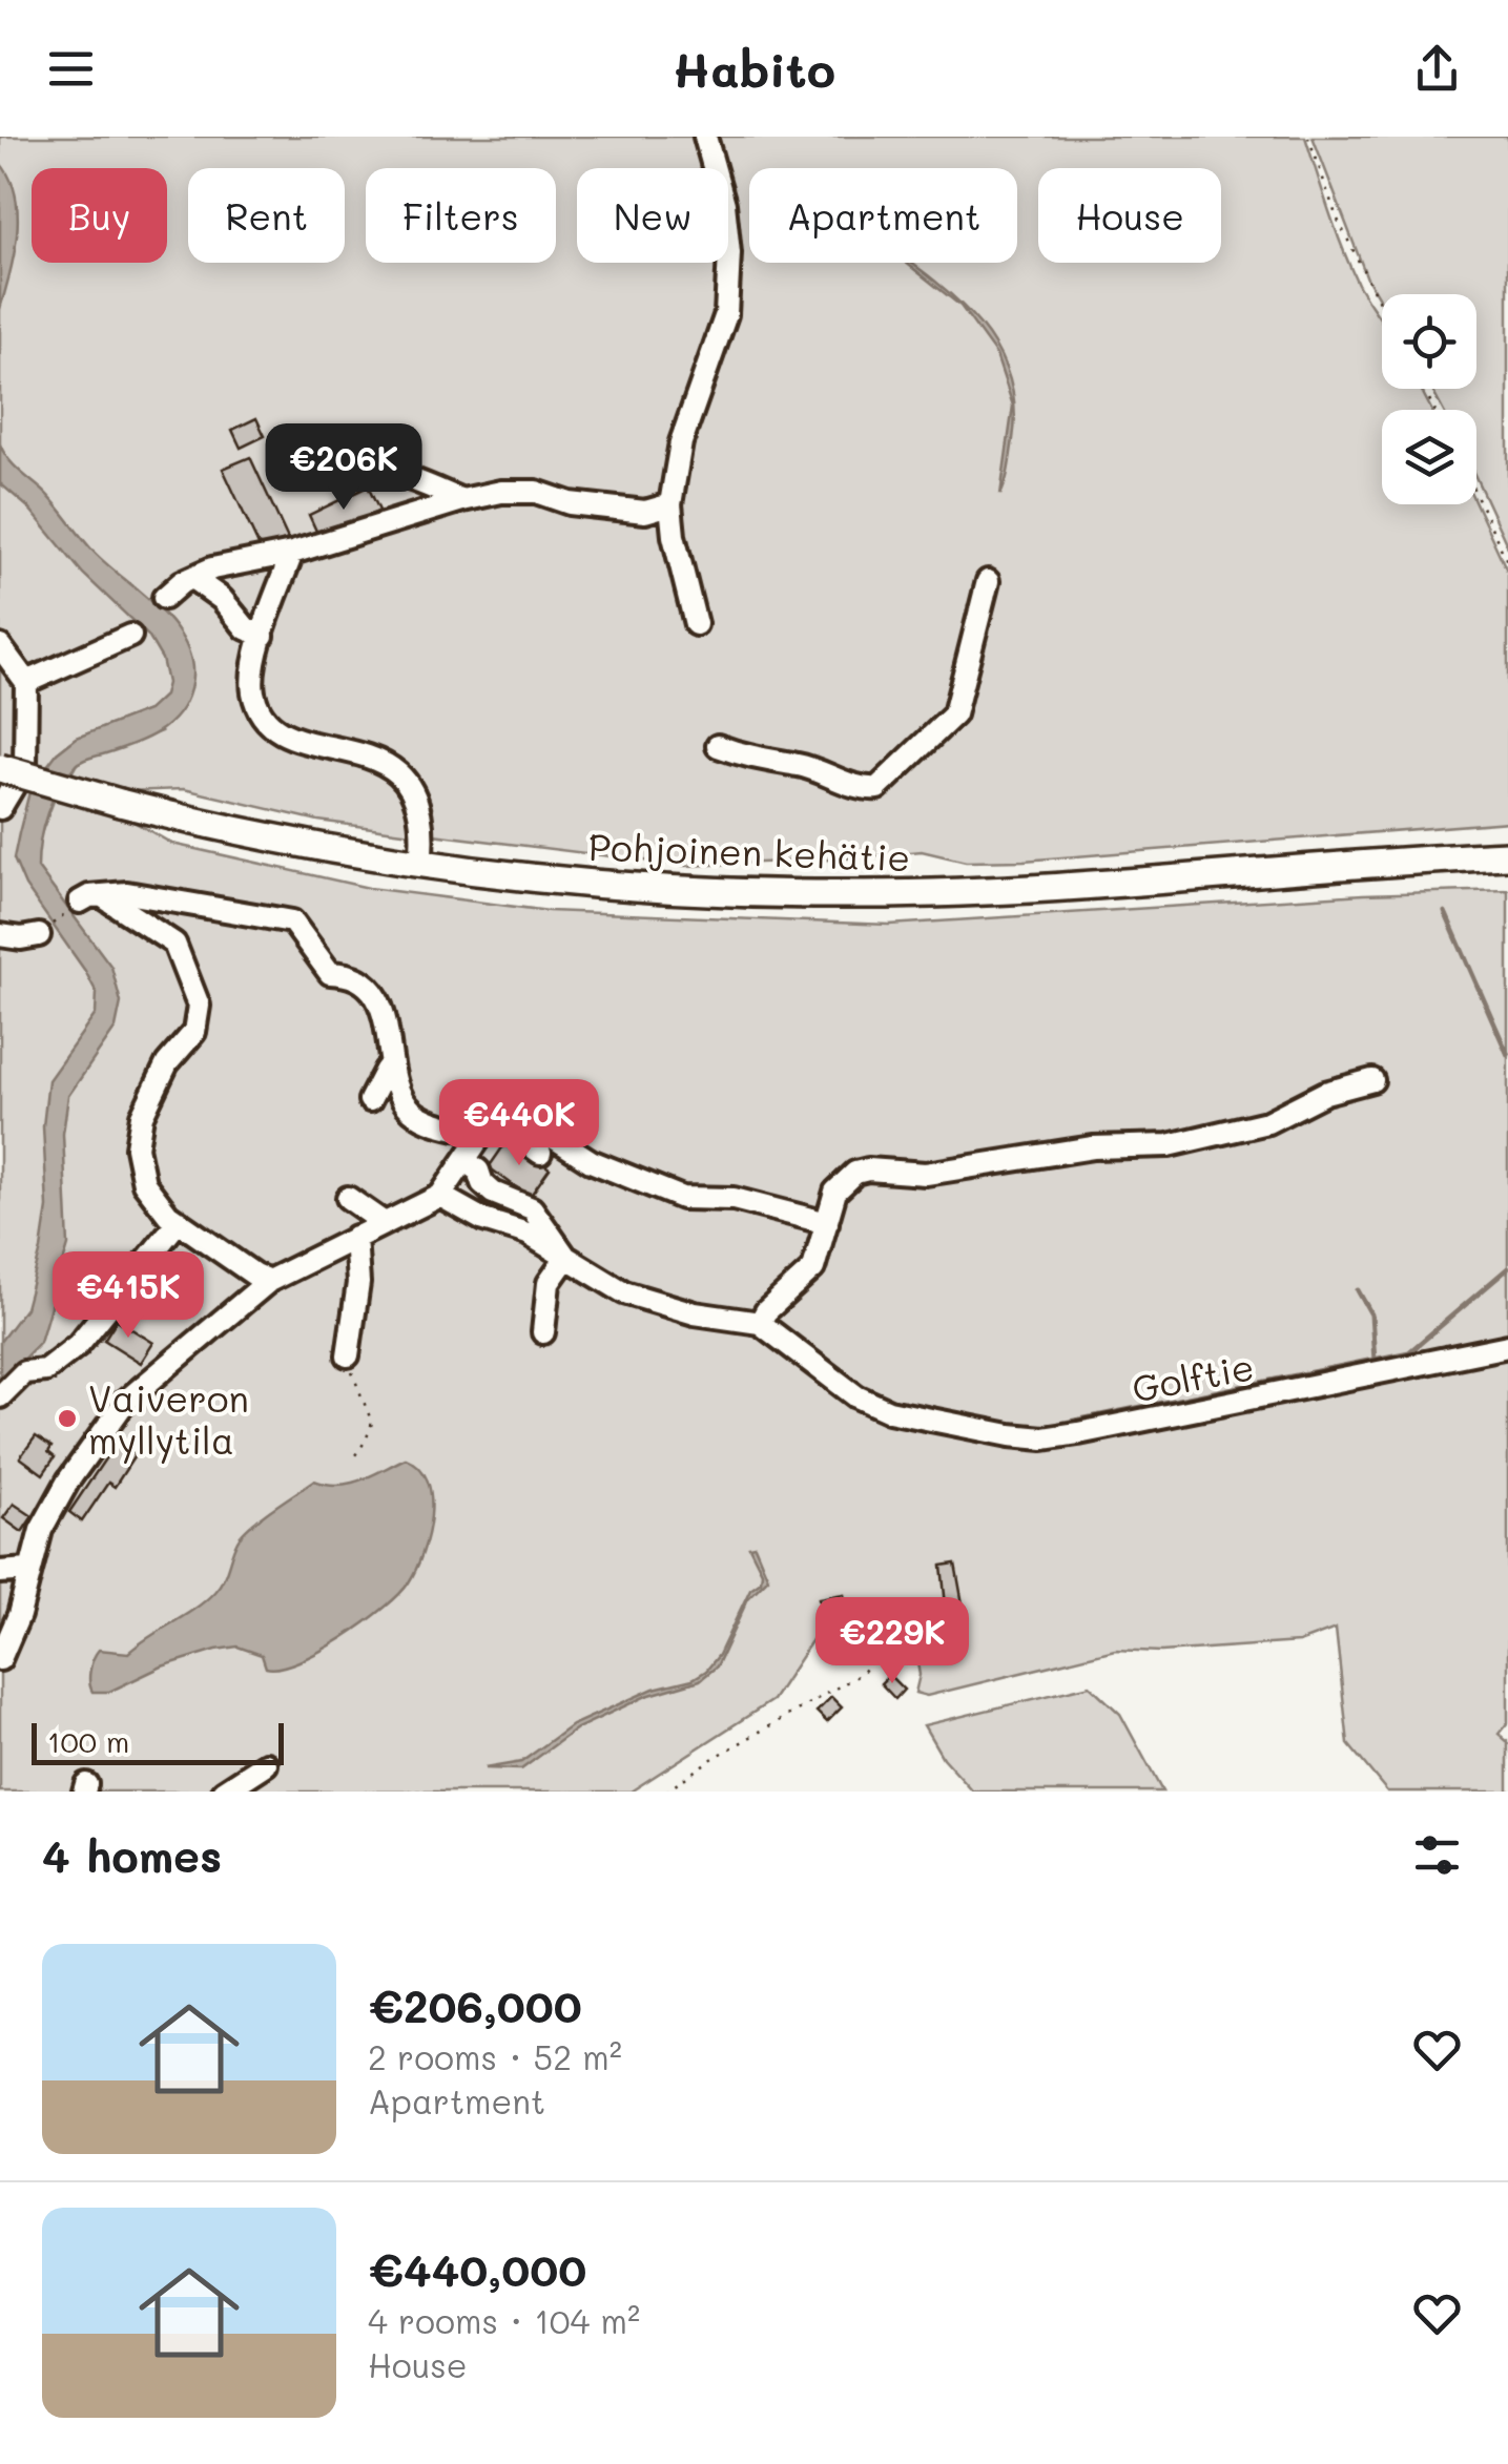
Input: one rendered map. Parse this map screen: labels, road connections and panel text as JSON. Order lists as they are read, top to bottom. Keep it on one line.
{"streets":{"main road":["Pohjoinen kehätie"],"street":["Golftie"]},"places":["Vaiveron myllytila"],"scale_bar":"100 m","page":{"header":"Habito","chip":["Buy","Rent","Filters","New","Apartment","House"],"price":["€206K","€440K","€415K","€229K"],"scale":"100 m","heading":"4 homes","list":[{"name":"€206,000","note":"2 rooms · 52 m² · Apartment"},{"name":"€440,000","note":"4 rooms · 104 m² · House"}]}}
